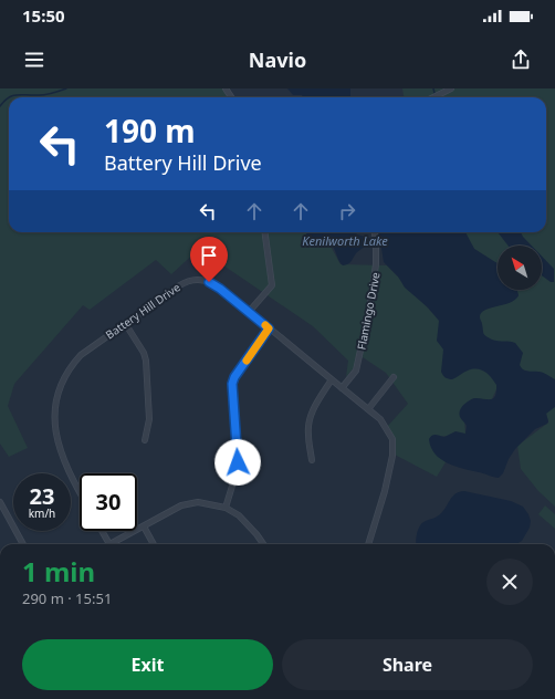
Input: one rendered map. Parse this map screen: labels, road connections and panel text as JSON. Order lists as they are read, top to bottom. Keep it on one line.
{"streets":{"street":["Battery Hill Drive","Flamingo Drive"]},"crossings":[["Battery Hill Drive","Flamingo Drive"]],"water":["Kenilworth Lake"],"north":"top left","page":{"status":"15:50","header":"Navio","turn":["190 m","Battery Hill Drive"],"speed":"23 km/h","limit":"30","heading":["1 min","290 m · 15:51"],"buttons":["Exit","Share"]}}
